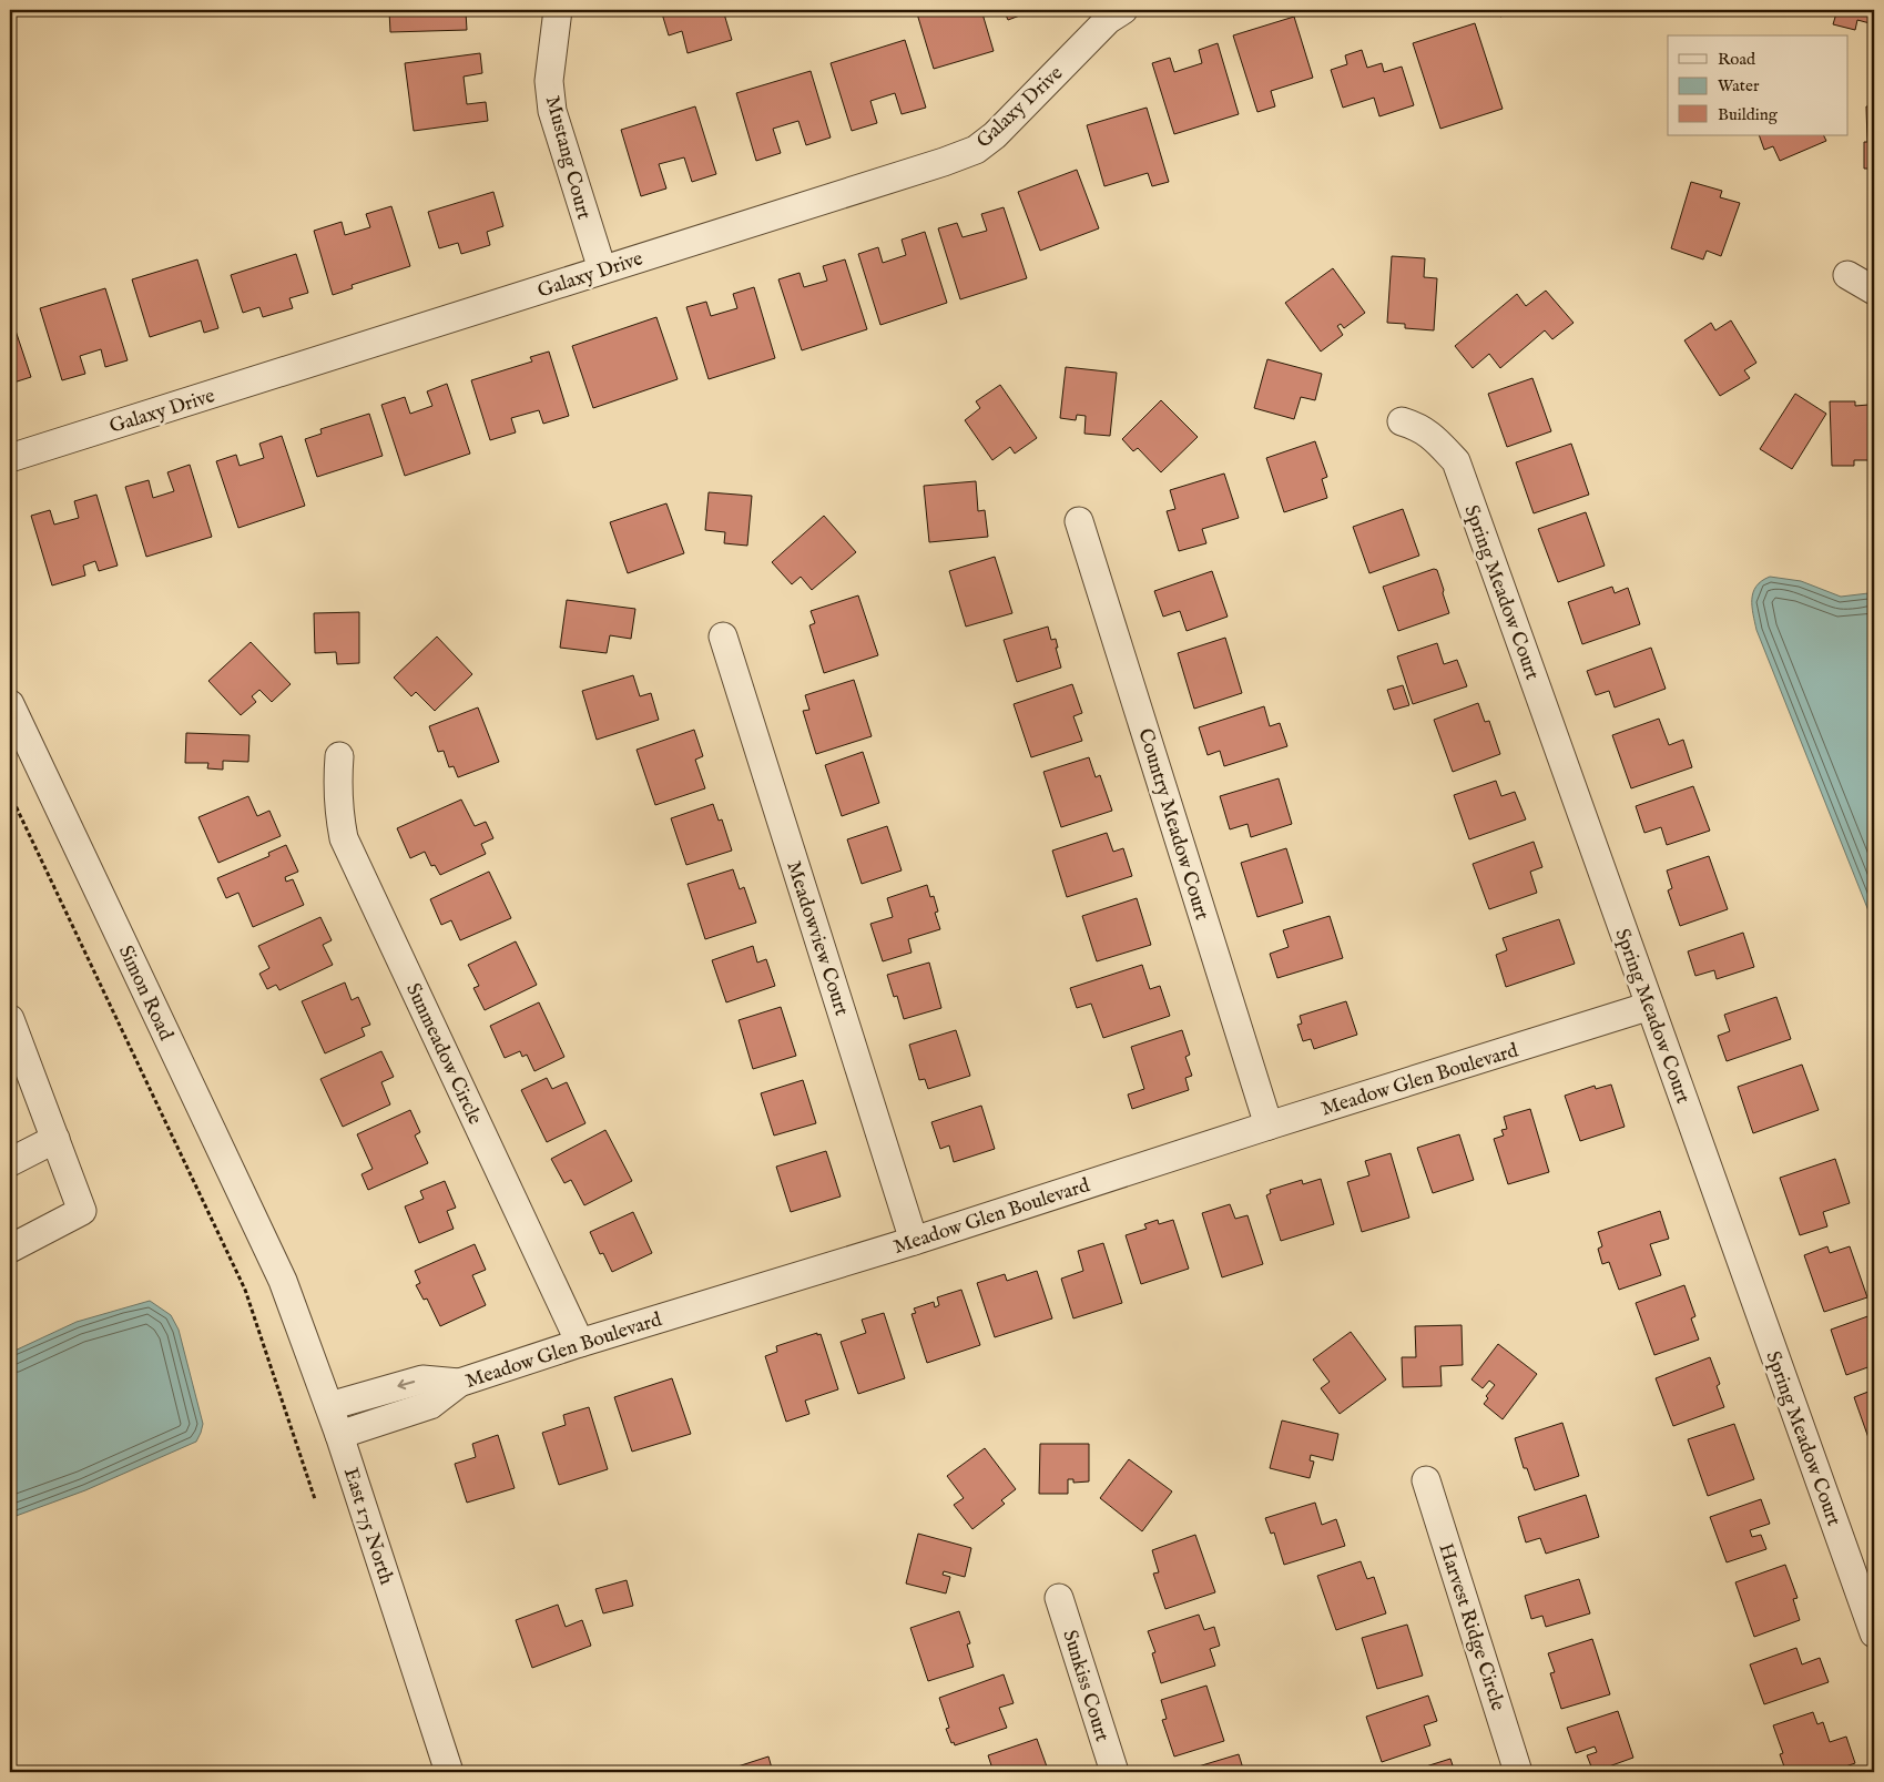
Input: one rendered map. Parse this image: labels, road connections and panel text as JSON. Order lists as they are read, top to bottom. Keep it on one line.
{"streets":{"street":["Galaxy Drive","Mustang Court","Spring Meadow Court","Country Meadow Court","Meadowview Court","Simon Road","Sunmeadow Circle","Meadow Glen Boulevard","East 175 North","Harvest Ridge Circle","Sunkiss Court"]},"crossings":[["Galaxy Drive","Mustang Court"],["Spring Meadow Court","Meadow Glen Boulevard"],["Country Meadow Court","Meadow Glen Boulevard"],["Meadowview Court","Meadow Glen Boulevard"],["Simon Road","East 175 North"],["Sunmeadow Circle","Meadow Glen Boulevard"],["Meadow Glen Boulevard","East 175 North"]],"legend":["Road","Water","Building"]}
